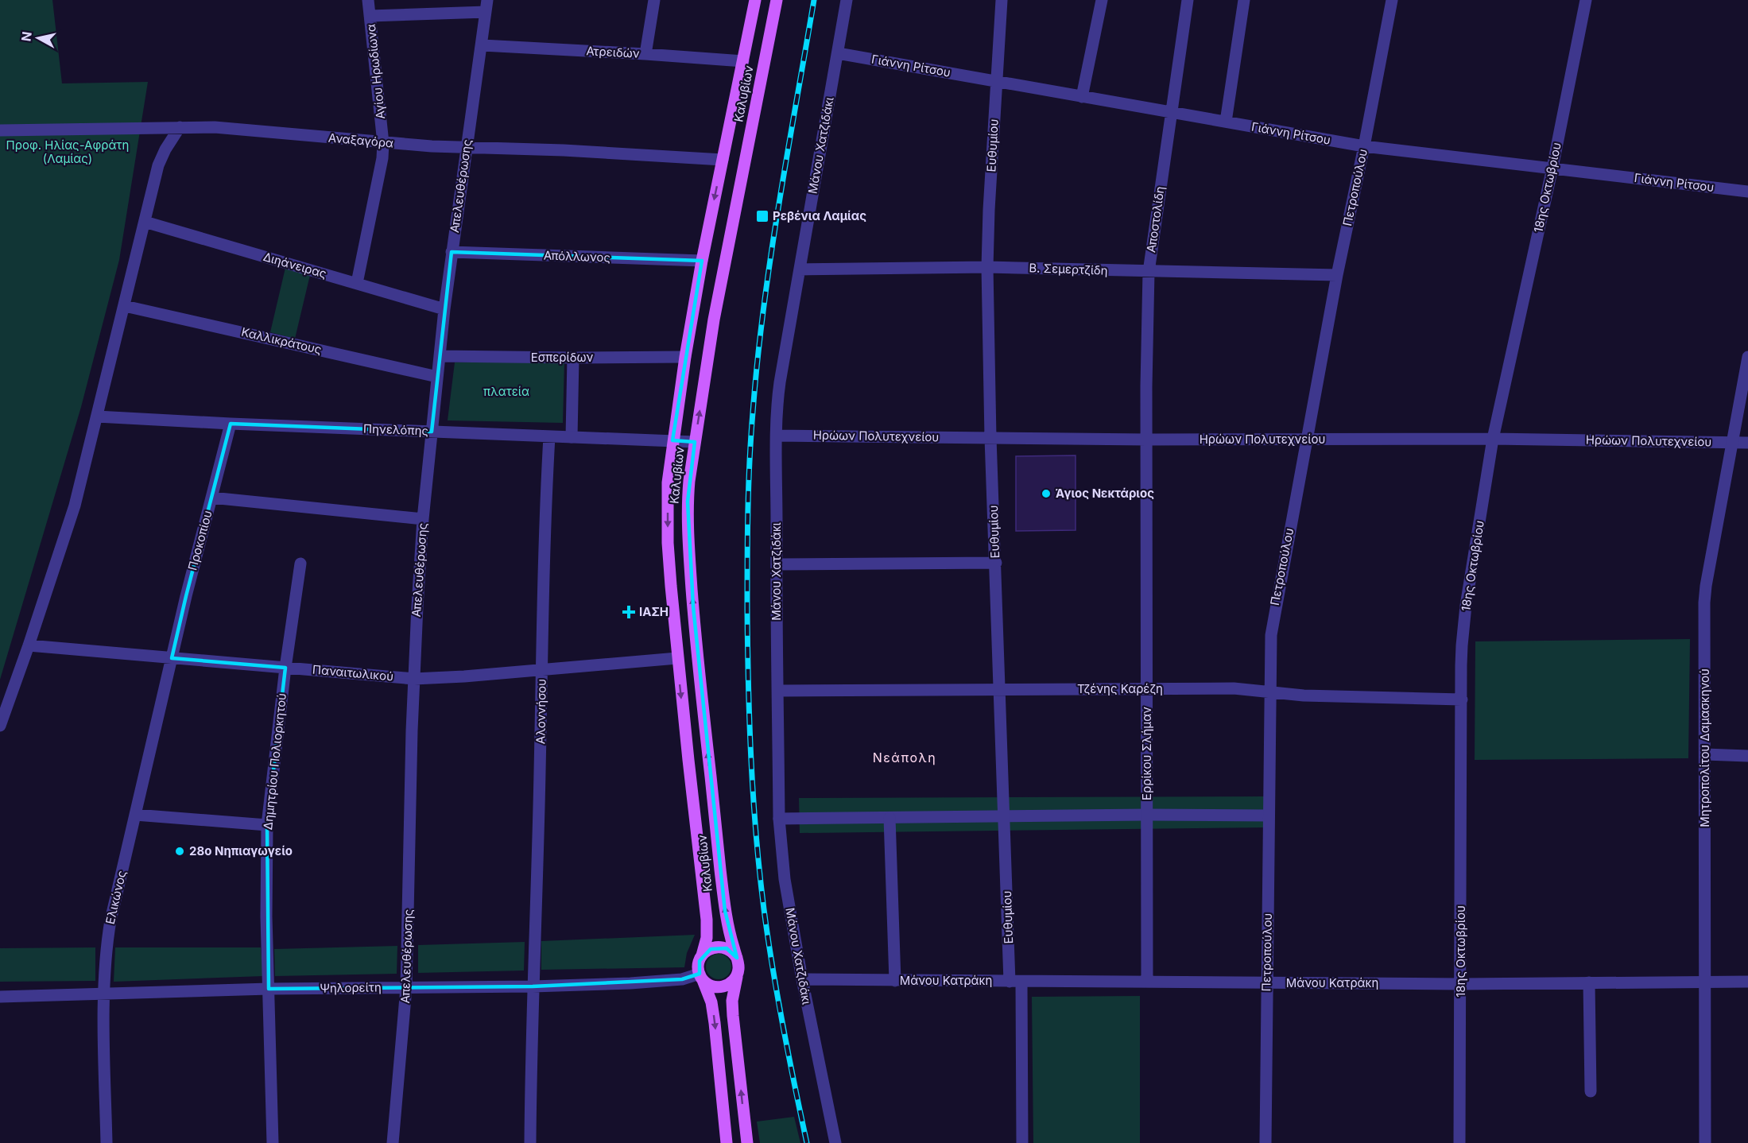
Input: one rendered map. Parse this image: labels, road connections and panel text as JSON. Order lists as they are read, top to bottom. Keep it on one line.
{"streets":{"main road":["Καλυβίων"],"street":["Ατρειδών","Γιάννη Ρίτσου","Αγίου Ηρωδίωνα","Αναξαγόρα","Μάνου Χατζιδάκι","Ευθυμίου","Απελευθέρωσης","Πετροπούλου","18ης Οκτωβρίου","Αποστολίδη","Απόλλωνος","Διηάνειρας","Β. Σεμερτζίδη","Καλλικράτους","Εσπερίδων","Πηνελόπης","Ηρώων Πολυτεχνείου","Προκοπίου","Παναιτωλικού","Τζένης Καρέζη","Αλοννήσου","Μητροπολίτου Δαμασκηνού","Ερρίκου Σλήμαν","Δημητρίου Πολιορκητού","Ελικώνος","Μάνου Κατράκη","Ψηλορείτη"]},"crossings":[["Ατρειδών","Καλυβίων"],["Ατρειδών","Απελευθέρωσης"],["Γιάννη Ρίτσου","Μάνου Χατζιδάκι"],["Γιάννη Ρίτσου","Ευθυμίου"],["Γιάννη Ρίτσου","Πετροπούλου"],["Γιάννη Ρίτσου","18ης Οκτωβρίου"],["Γιάννη Ρίτσου","Αποστολίδη"],["Αγίου Ηρωδίωνα","Αναξαγόρα"],["Αγίου Ηρωδίωνα","Διηάνειρας"],["Καλυβίων","Αναξαγόρα"],["Καλυβίων","Απόλλωνος"],["Καλυβίων","Εσπερίδων"],["Καλυβίων","Πηνελόπης"],["Καλυβίων","Παναιτωλικού"],["Καλυβίων","Ψηλορείτη"],["Αναξαγόρα","Απελευθέρωσης"],["Μάνου Χατζιδάκι","Β. Σεμερτζίδη"],["Μάνου Χατζιδάκι","Ηρώων Πολυτεχνείου"],["Μάνου Χατζιδάκι","Τζένης Καρέζη"],["Μάνου Χατζιδάκι","Μάνου Κατράκη"],["Ευθυμίου","Β. Σεμερτζίδη"],["Ευθυμίου","Ηρώων Πολυτεχνείου"],["Ευθυμίου","Τζένης Καρέζη"],["Ευθυμίου","Μάνου Κατράκη"],["Απελευθέρωσης","Απόλλωνος"],["Απελευθέρωσης","Διηάνειρας"],["Απελευθέρωσης","Καλλικράτους"],["Απελευθέρωσης","Εσπερίδων"],["Απελευθέρωσης","Πηνελόπης"],["Απελευθέρωσης","Παναιτωλικού"],["Απελευθέρωσης","Ψηλορείτη"],["Πετροπούλου","Β. Σεμερτζίδη"],["Πετροπούλου","Ηρώων Πολυτεχνείου"],["Πετροπούλου","Τζένης Καρέζη"],["Πετροπούλου","Μάνου Κατράκη"],["18ης Οκτωβρίου","Ηρώων Πολυτεχνείου"],["18ης Οκτωβρίου","Τζένης Καρέζη"],["18ης Οκτωβρίου","Μάνου Κατράκη"],["Αποστολίδη","Β. Σεμερτζίδη"],["Αποστολίδη","Ηρώων Πολυτεχνείου"],["Αποστολίδη","Ερρίκου Σλήμαν"],["Πηνελόπης","Προκοπίου"],["Πηνελόπης","Αλοννήσου"],["Ηρώων Πολυτεχνείου","Μητροπολίτου Δαμασκηνού"],["Ηρώων Πολυτεχνείου","Ερρίκου Σλήμαν"],["Προκοπίου","Παναιτωλικού"],["Προκοπίου","Ελικώνος"],["Παναιτωλικού","Αλοννήσου"],["Παναιτωλικού","Δημητρίου Πολιορκητού"],["Παναιτωλικού","Ελικώνος"],["Τζένης Καρέζη","Ερρίκου Σλήμαν"],["Αλοννήσου","Ψηλορείτη"],["Μητροπολίτου Δαμασκηνού","Μάνου Κατράκη"],["Ερρίκου Σλήμαν","Μάνου Κατράκη"],["Δημητρίου Πολιορκητού","Ψηλορείτη"],["Ελικώνος","Ψηλορείτη"]],"districts":["Νεάπολη"],"parks":["Προφ. Ηλίας-Αφράτη (Λαμίας)","πλατεία"],"places":{"transit":["Ρεβένια Λαμίας"],"other":["Άγιος Νεκτάριος","28ο Νηπιαγωγείο"],"health":["ΙΑΣΗ"]},"north":"left"}
